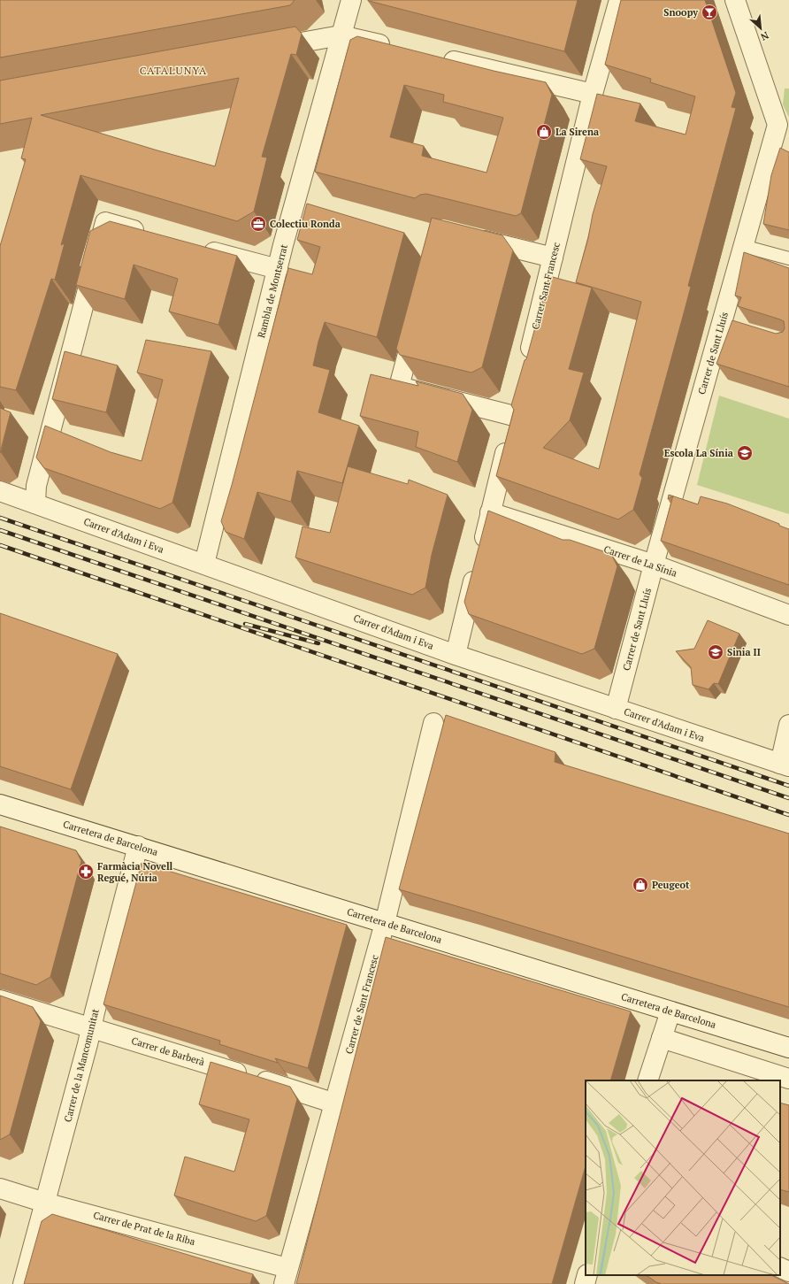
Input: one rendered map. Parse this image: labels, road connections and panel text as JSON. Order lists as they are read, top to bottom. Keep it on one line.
{"streets":{"street":["Carrer Sant Francesc","Rambla de Montserrat","Carrer de Sant Lluís","Carrer d'Adam i Eva","Carrer de La Sínia","Carretera de Barcelona","Carrer de Sant Francesc","Carrer de Barberà","Carrer de la Mancomunitat","Carrer de Prat de la Riba"]},"crossings":[["Rambla de Montserrat","Carrer d'Adam i Eva"],["Carrer de Sant Lluís","Carrer d'Adam i Eva"],["Carrer de Sant Lluís","Carrer de La Sínia"],["Carretera de Barcelona","Carrer de Sant Francesc"],["Carretera de Barcelona","Carrer de la Mancomunitat"],["Carrer de Sant Francesc","Carrer de Barberà"],["Carrer de Sant Francesc","Carrer de Prat de la Riba"],["Carrer de Barberà","Carrer de la Mancomunitat"],["Carrer de la Mancomunitat","Carrer de Prat de la Riba"]],"districts":["CATALUNYA"],"places":{"bar":["Snoopy"],"shop":["La Sirena","Peugeot"],"office":["Colectiu Ronda"],"school or university":["Escola La Sínia","Sinia II"],"pharmacy":["Farmàcia Novell Regué, Núria"]},"north":"bottom right"}
